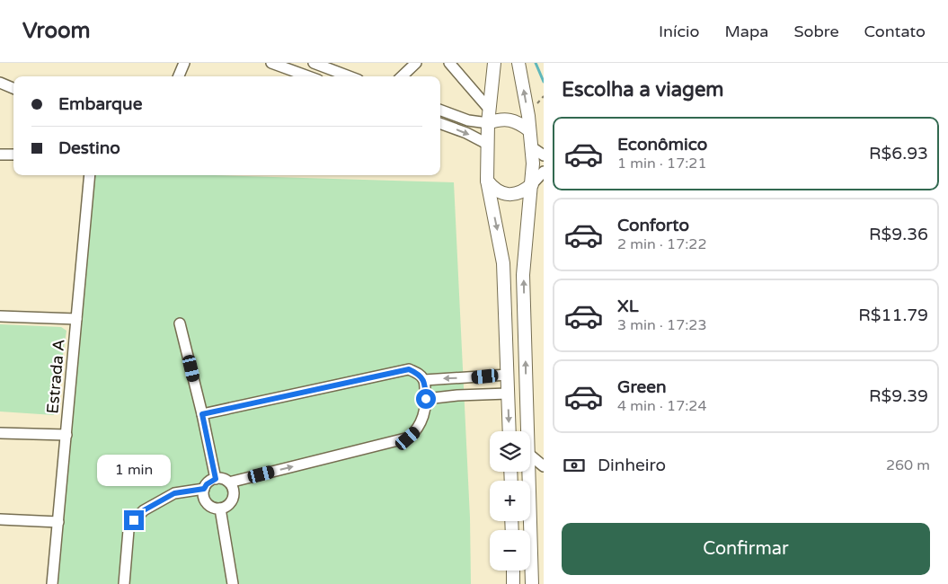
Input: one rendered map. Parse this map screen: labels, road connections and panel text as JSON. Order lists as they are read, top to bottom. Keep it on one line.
{"streets":{"street":["Estrada A"]},"page":{"header":"Vroom","nav":["Início","Mapa","Sobre","Contato"],"heading":"Escolha a viagem","banner":["Embarque","Destino"],"list":[{"name":"Econômico","note":"1 min · 17:21","value":"R$6.93"},{"name":"Conforto","note":"2 min · 17:22","value":"R$9.36"},{"name":"XL","note":"3 min · 17:23","value":"R$11.79"},{"name":"Green","note":"4 min · 17:24","value":"R$9.39"}],"map_buttons":["+","−"],"pay":["Dinheiro","260 m"],"bubble":"1 min","buttons":"Confirmar"}}
